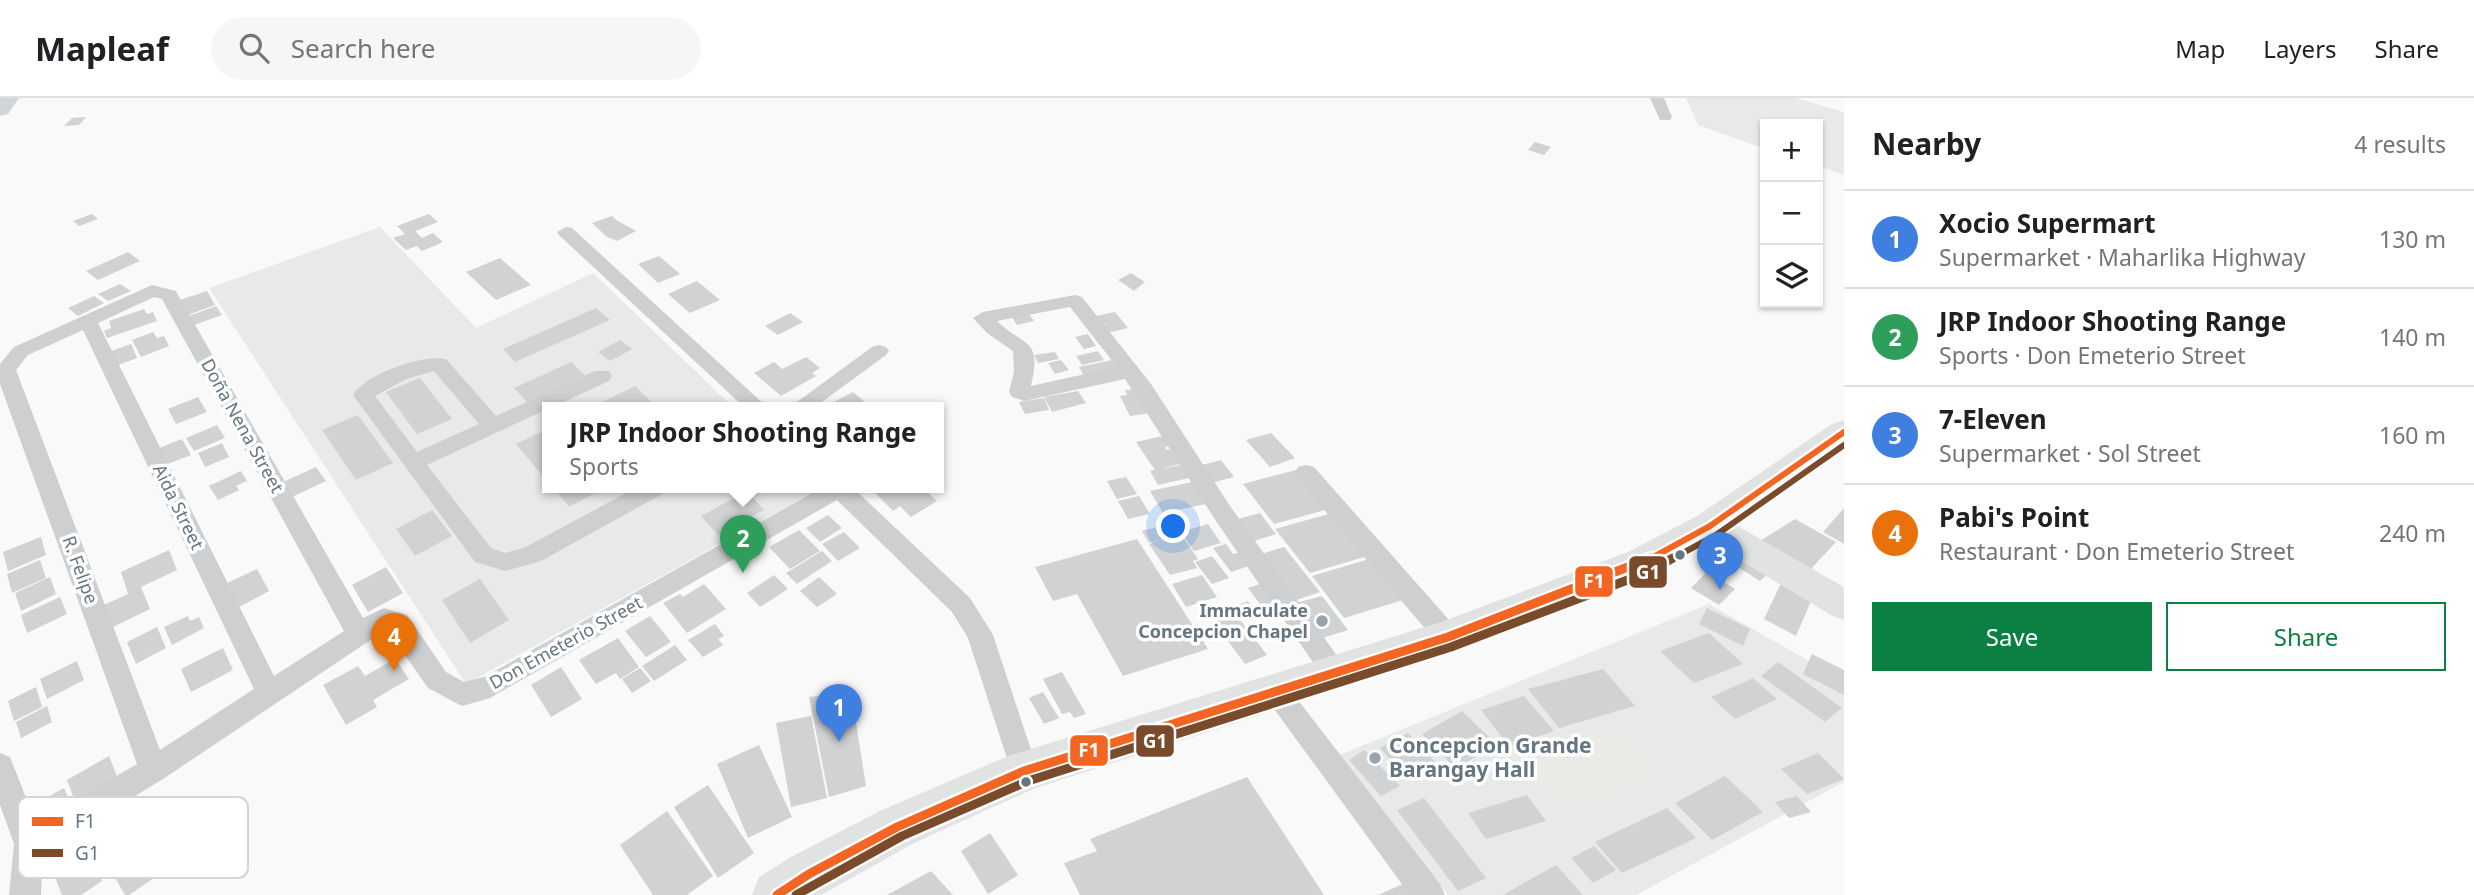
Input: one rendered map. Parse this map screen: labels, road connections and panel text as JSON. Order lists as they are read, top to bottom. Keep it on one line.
{"streets":{"street":["Doña Nena Street","Aida Street","R. Felipe","Don Emeterio Street"]},"crossings":[["Doña Nena Street","Aida Street"],["Doña Nena Street","Don Emeterio Street"],["Aida Street","Don Emeterio Street"],["R. Felipe","Don Emeterio Street"]],"places":["Immaculate Concepcion Chapel","Concepcion Grande Barangay Hall"],"lines":["transit line F1","transit line G1"],"legend":["F1","G1"],"page":{"header":"Mapleaf","search":"Search here","nav":["Map","Layers","Share"],"heading":["Nearby","4 results"],"map_buttons":["+","−"],"list":[{"mark":"1","name":"Xocio Supermart","note":"Supermarket · Maharlika Highway","value":"130 m"},{"mark":"2","name":"JRP Indoor Shooting Range","note":"Sports · Don Emeterio Street","value":"140 m"},{"mark":"3","name":"7-Eleven","note":"Supermarket · Sol Street","value":"160 m"},{"mark":"4","name":"Pabi's Point","note":"Restaurant · Don Emeterio Street","value":"240 m"}],"popup":["JRP Indoor Shooting Range","Sports"],"pins":["2","3","4","1"],"buttons":["Save","Share"]}}
